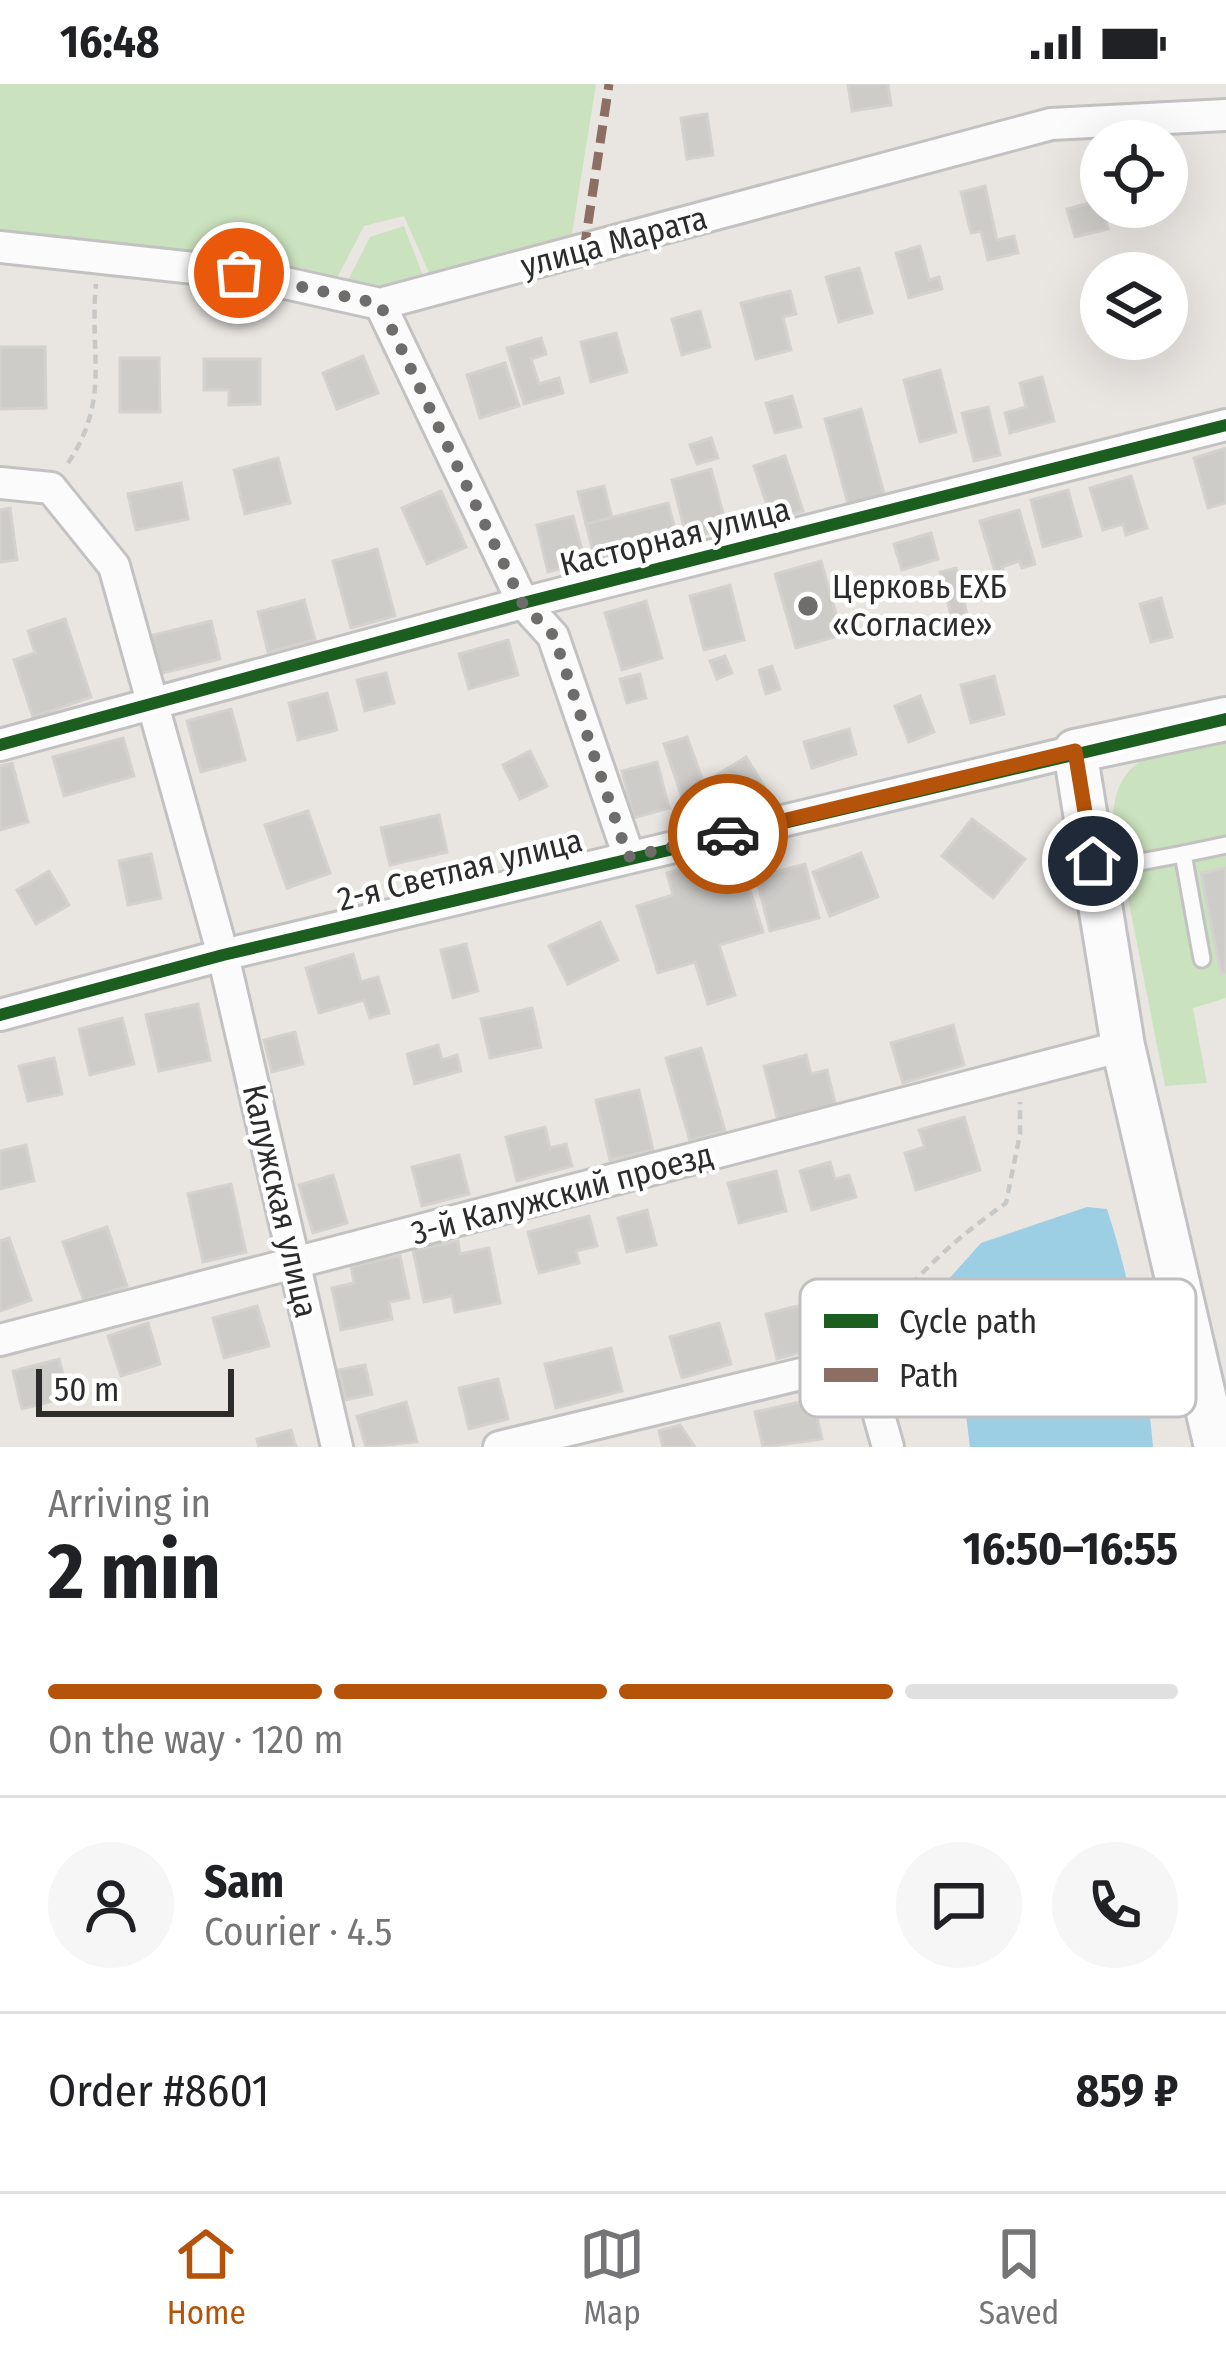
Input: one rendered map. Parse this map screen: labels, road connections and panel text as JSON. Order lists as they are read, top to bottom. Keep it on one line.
{"streets":{"street":["улица Марата","Касторная улица","2-я Светлая улица","3-й Калужский проезд","Калужская улица"]},"crossings":[["Касторная улица","Калужская улица"],["2-я Светлая улица","Калужская улица"],["3-й Калужский проезд","Калужская улица"]],"places":["Церковь ЕХБ «Согласие»"],"legend":["Cycle path","Path"],"scale_bar":"50 m","page":{"status":"16:48","scale":"50 m","heading":["2 min","Arriving in","16:50–16:55"],"panel":["Sam","Courier · 4.5","Order #8601","859 ₽"],"bar":"On the way · 120 m","tabs":["Home","Map","Saved"]}}
